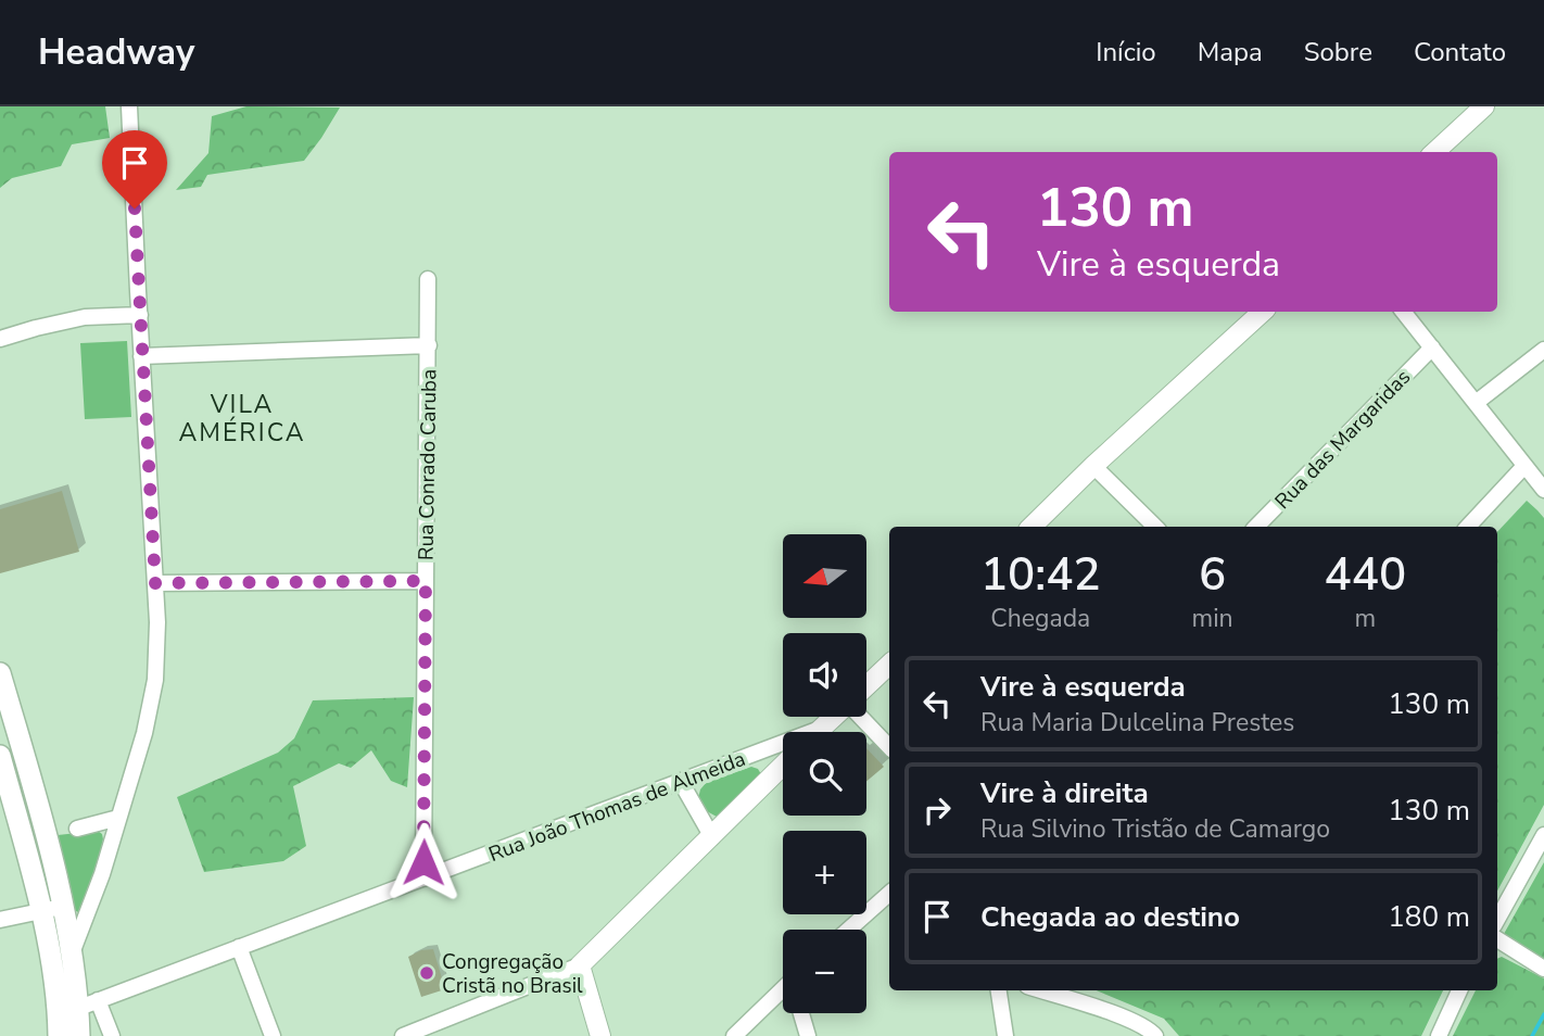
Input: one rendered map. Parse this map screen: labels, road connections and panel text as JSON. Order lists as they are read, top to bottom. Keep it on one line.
{"streets":{"street":["Rua das Margaridas","Rua Conrado Caruba","Rua João Thomas de Almeida"]},"crossings":[["Rua Conrado Caruba","Rua João Thomas de Almeida"]],"districts":["VILA AMÉRICA"],"places":["Congregação Cristã no Brasil"],"north":"left","page":{"header":"Headway","nav":["Início","Mapa","Sobre","Contato"],"turn":["130 m","Vire à esquerda"],"eta":["10:42","Chegada","6","min","440","m"],"map_buttons":["+","−"],"list":[{"name":"Vire à esquerda","note":"Rua Maria Dulcelina Prestes","value":"130 m"},{"name":"Vire à direita","note":"Rua Silvino Tristão de Camargo","value":"130 m"},{"name":"Chegada ao destino","value":"180 m"}]}}
